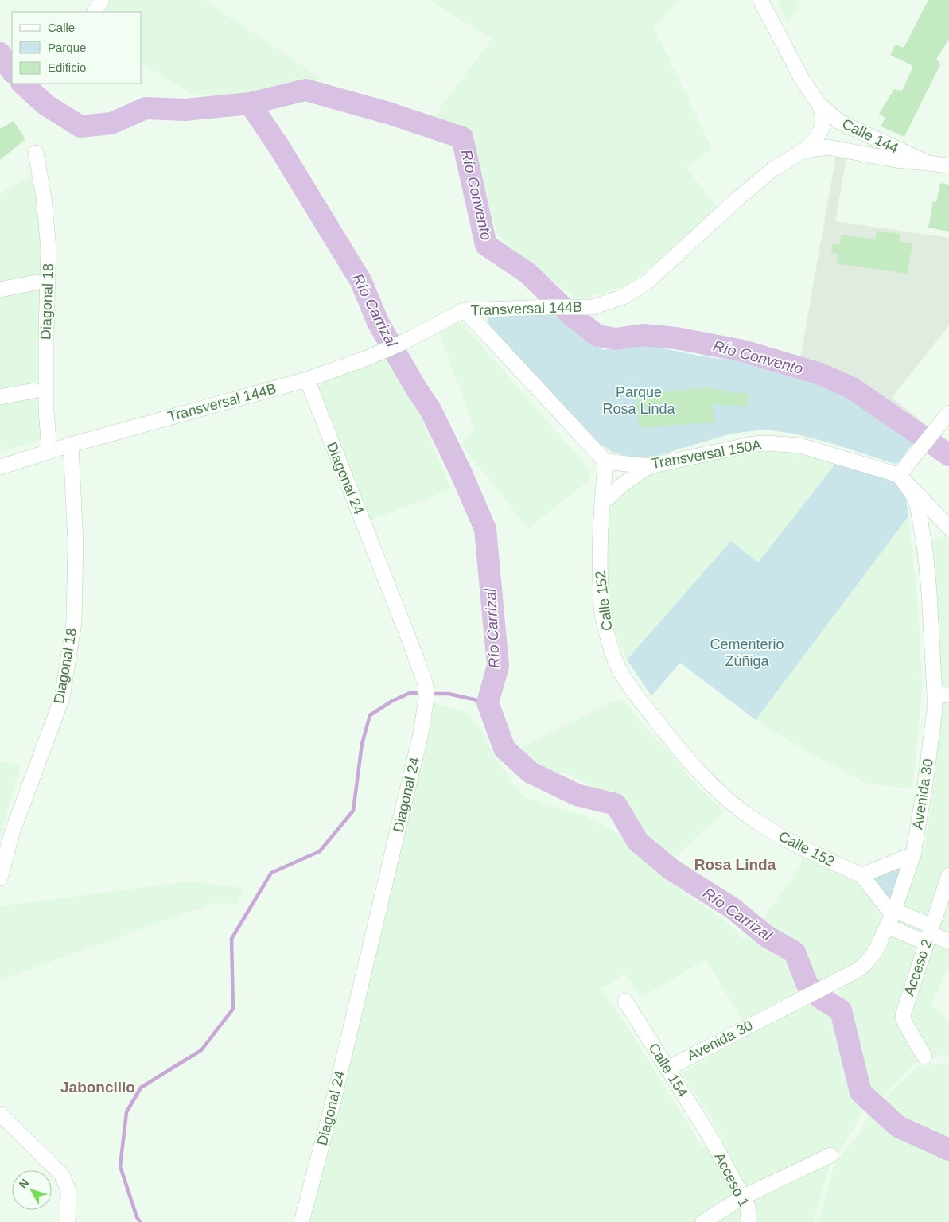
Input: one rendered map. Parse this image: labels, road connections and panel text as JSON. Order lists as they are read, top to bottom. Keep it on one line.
{"streets":{"street":["Calle 144","Diagonal 18","Transversal 144B","Transversal 150A","Diagonal 24","Calle 152","Avenida 30","Acceso 2","Calle 154","Acceso 1"]},"crossings":[["Calle 144","Transversal 144B"],["Diagonal 18","Transversal 144B"],["Transversal 144B","Diagonal 24"],["Transversal 150A","Calle 152"],["Transversal 150A","Avenida 30"],["Calle 152","Avenida 30"],["Avenida 30","Calle 154"],["Calle 154","Acceso 1"]],"districts":["Rosa Linda","Jaboncillo"],"water":["Río Convento","Río Carrizal"],"parks":["Parque Rosa Linda","Cementerio Zúñiga"],"legend":["Calle","Parque","Edificio"],"north":"top left"}
